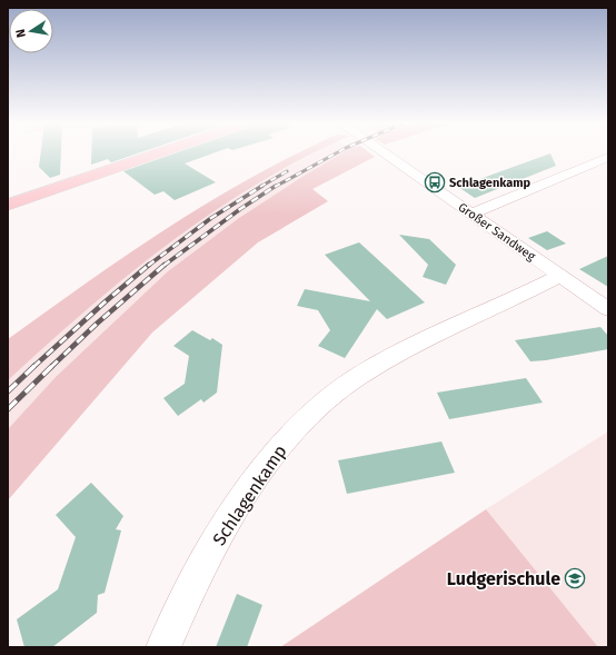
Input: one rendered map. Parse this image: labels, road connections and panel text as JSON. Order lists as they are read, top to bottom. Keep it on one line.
{"streets":{"street":["Großer Sandweg","Schlagenkamp"]},"crossings":[["Großer Sandweg","Schlagenkamp"]],"places":{"bus stop":["Schlagenkamp"],"school or university":["Ludgerischule"]},"north":"left"}
